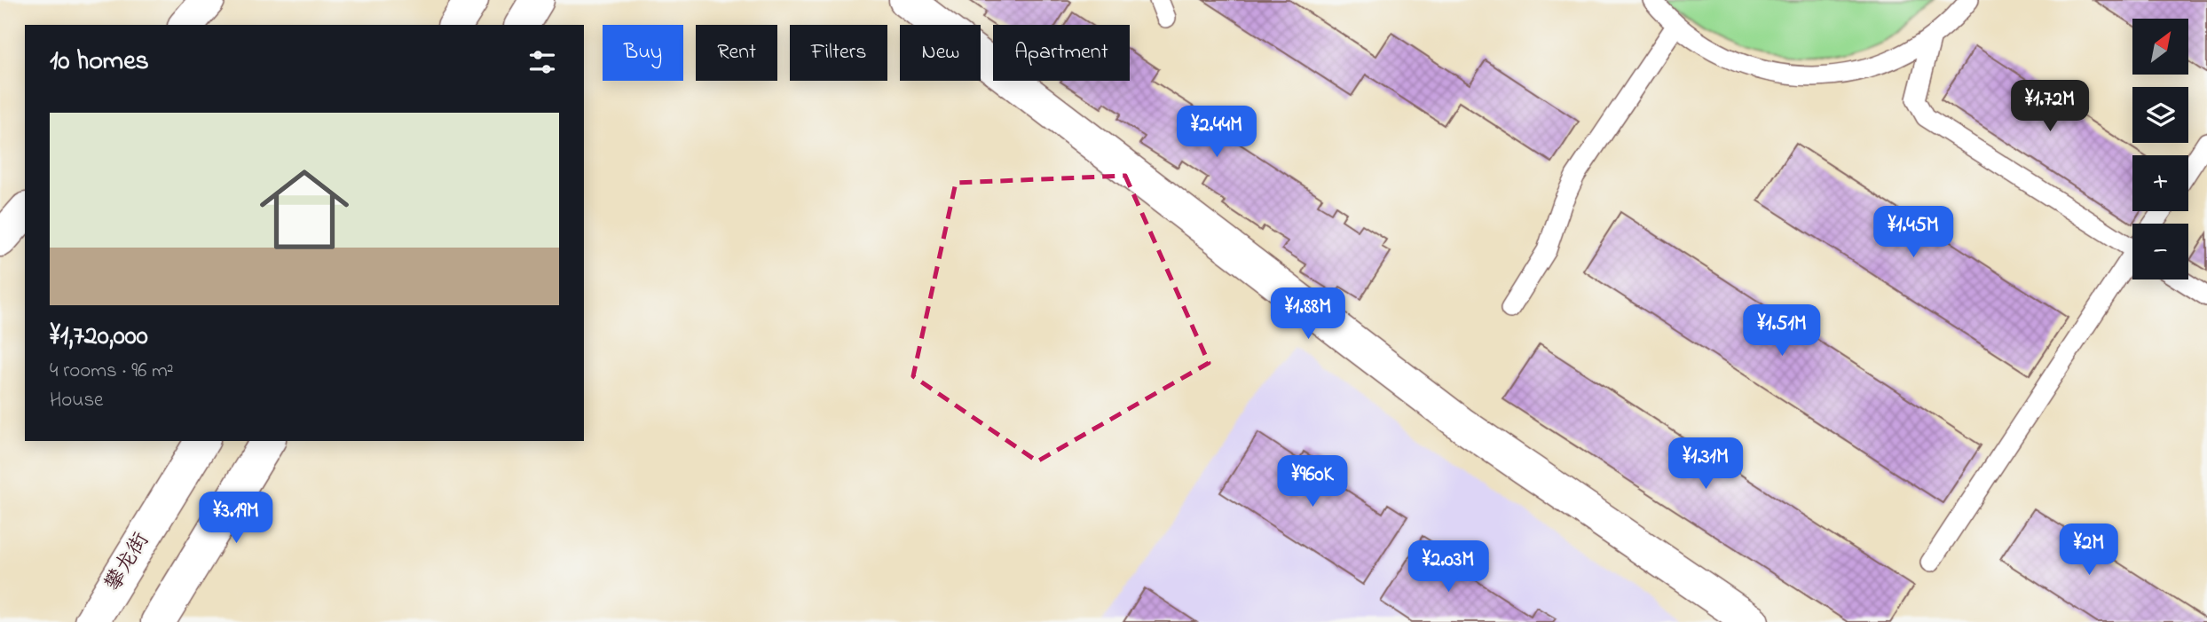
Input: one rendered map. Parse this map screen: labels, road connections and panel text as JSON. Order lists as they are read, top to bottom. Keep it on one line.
{"streets":{"street":["攀龙街"]},"north":"top right","page":{"map_buttons":["+","−"],"chip":["Buy","Rent","Filters","New","Apartment"],"heading":"10 homes","price":["¥1.72M","¥2.44M","¥1.45M","¥1.88M","¥1.51M","¥1.31M","¥960K","¥3.19M","¥2M","¥2.03M"],"list":[{"name":"¥1,720,000","note":"4 rooms · 96 m² · House"}]}}
